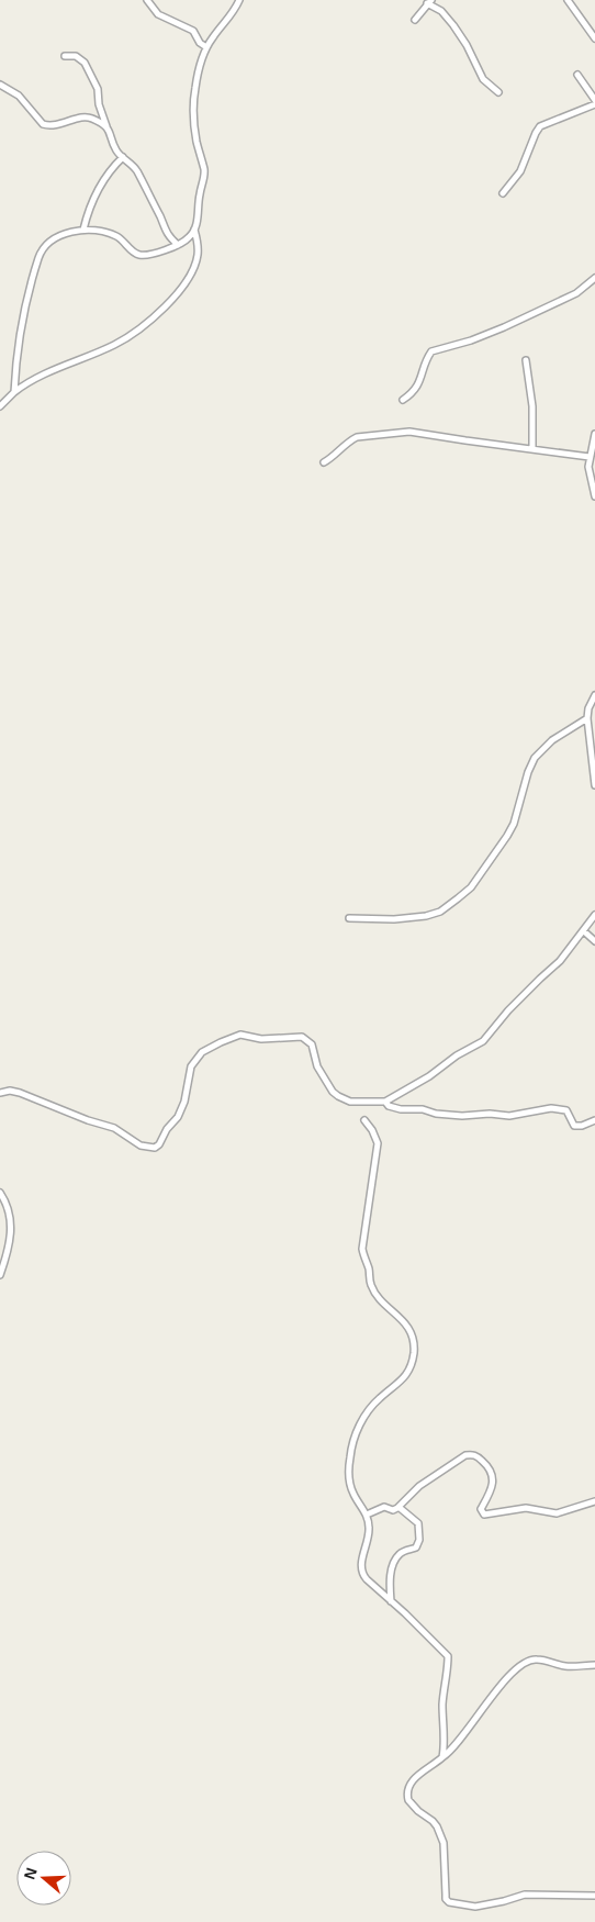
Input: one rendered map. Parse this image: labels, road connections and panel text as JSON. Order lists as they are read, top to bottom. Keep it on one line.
{"north":"left"}
